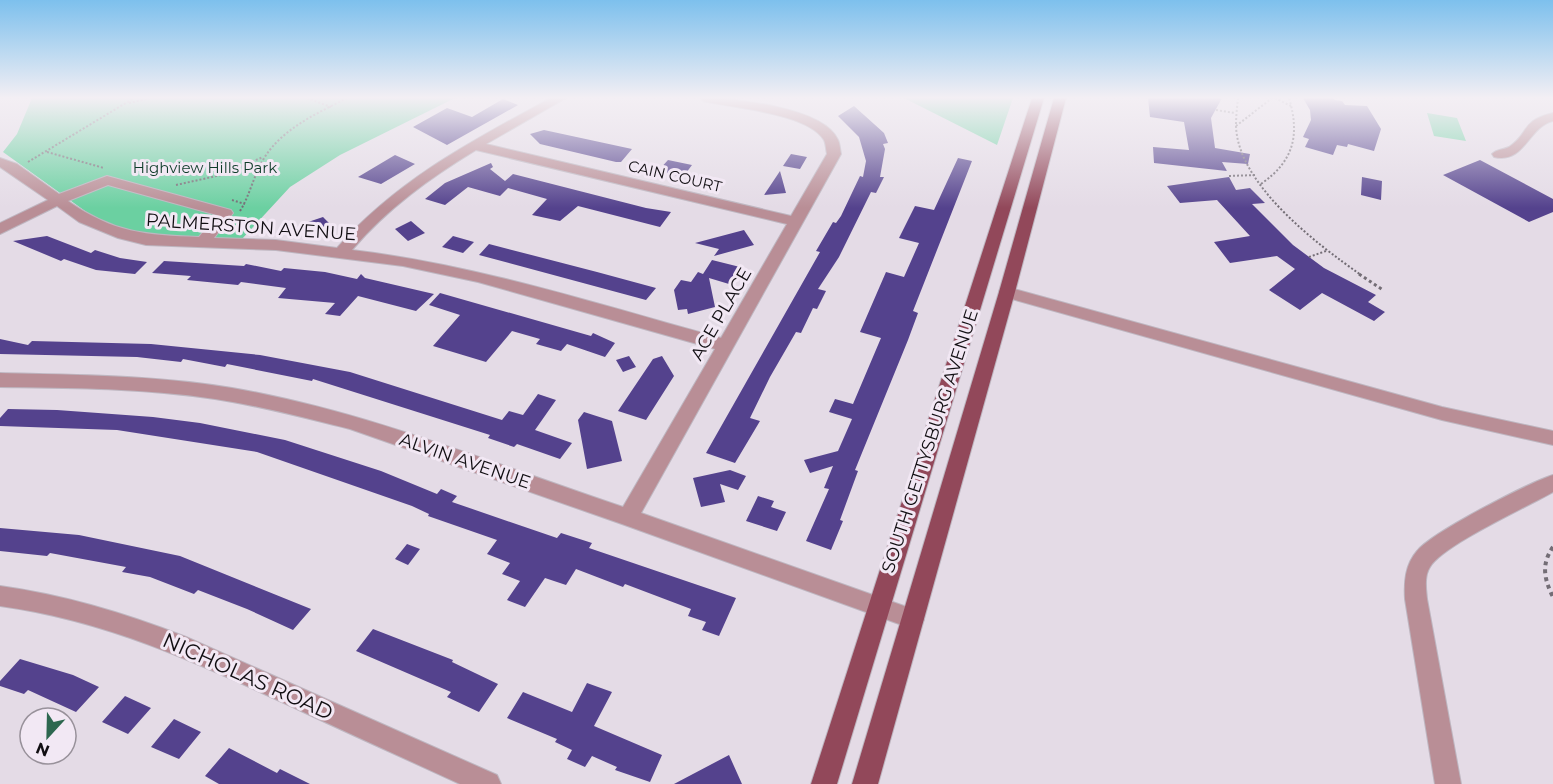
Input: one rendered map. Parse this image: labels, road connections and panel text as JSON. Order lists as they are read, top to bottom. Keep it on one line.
{"streets":{"main road":["SOUTH GETTYSBURG AVENUE"],"street":["CAIN COURT","PALMERSTON AVENUE","ACE PLACE","ALVIN AVENUE","NICHOLAS ROAD"]},"crossings":[["CAIN COURT","ACE PLACE"],["PALMERSTON AVENUE","ACE PLACE"],["ACE PLACE","ALVIN AVENUE"],["SOUTH GETTYSBURG AVENUE","ALVIN AVENUE"]],"parks":["Highview Hills Park"],"north":"bottom"}
